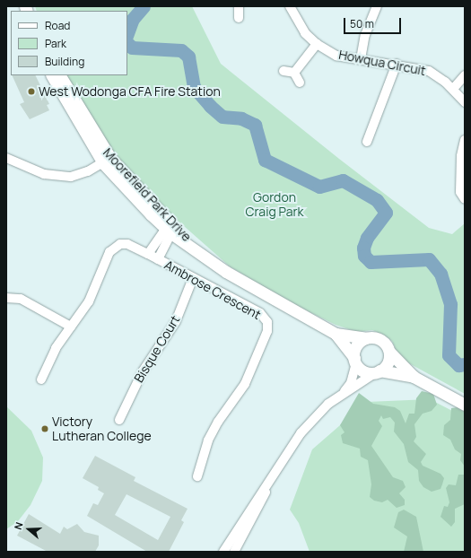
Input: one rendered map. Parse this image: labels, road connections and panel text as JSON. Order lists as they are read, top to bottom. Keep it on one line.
{"streets":{"main road":["Moorefield Park Drive"],"street":["Howqua Circuit","Ambrose Crescent","Bisque Court"]},"crossings":[["Moorefield Park Drive","Ambrose Crescent"],["Ambrose Crescent","Bisque Court"]],"parks":["Gordon Craig Park"],"places":["West Wodonga CFA Fire Station","Victory Lutheran College"],"legend":["Road","Park","Building"],"scale_bar":"50 m","north":"left"}
